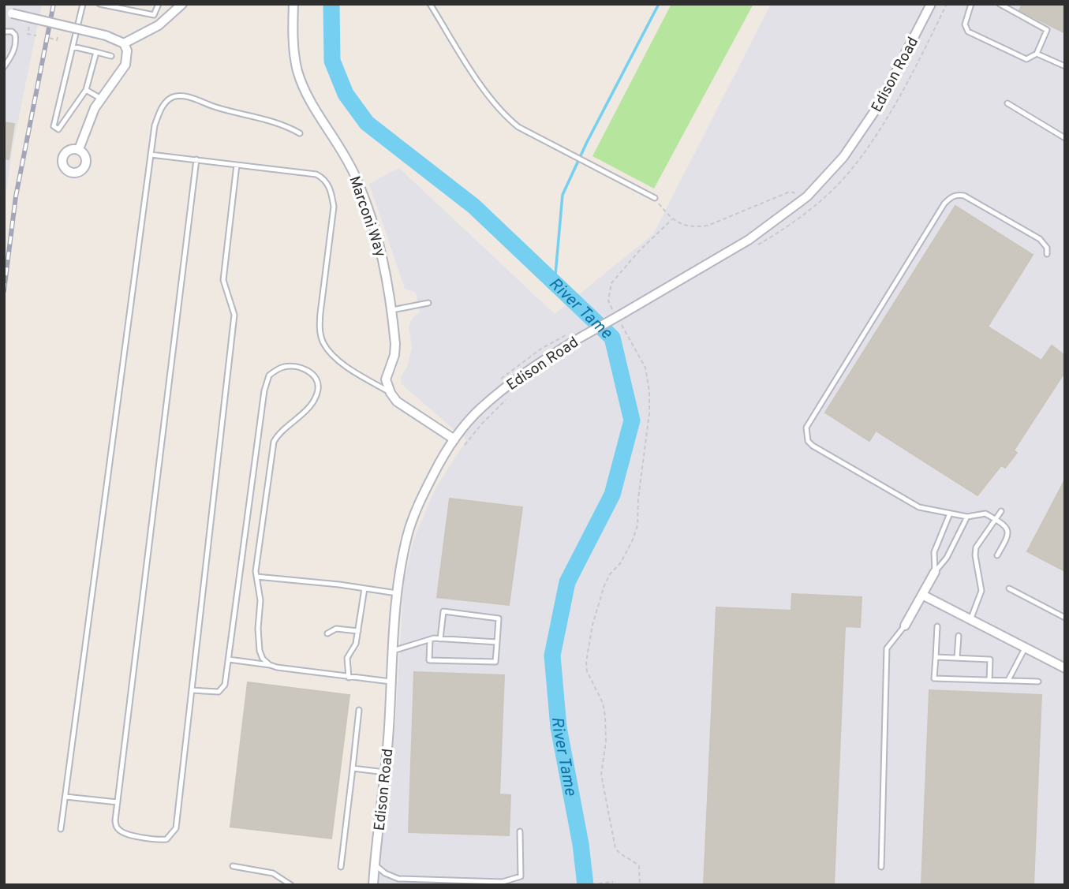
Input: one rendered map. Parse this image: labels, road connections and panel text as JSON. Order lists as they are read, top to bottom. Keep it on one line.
{"streets":{"street":["Edison Road","Marconi Way"]},"water":["River Tame"]}
